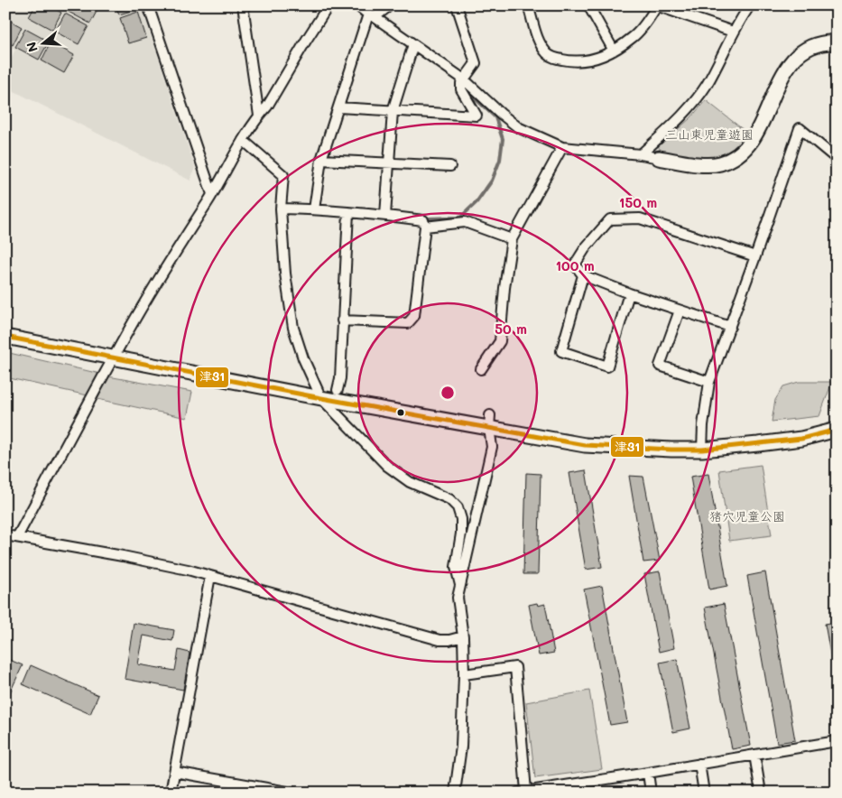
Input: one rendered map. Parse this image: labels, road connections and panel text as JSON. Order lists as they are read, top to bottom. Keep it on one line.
{"parks":["三山東児童遊園","猪穴児童公園"],"lines":["transit line 津31"],"north":"left","rings":["150 m","100 m","50 m"]}
